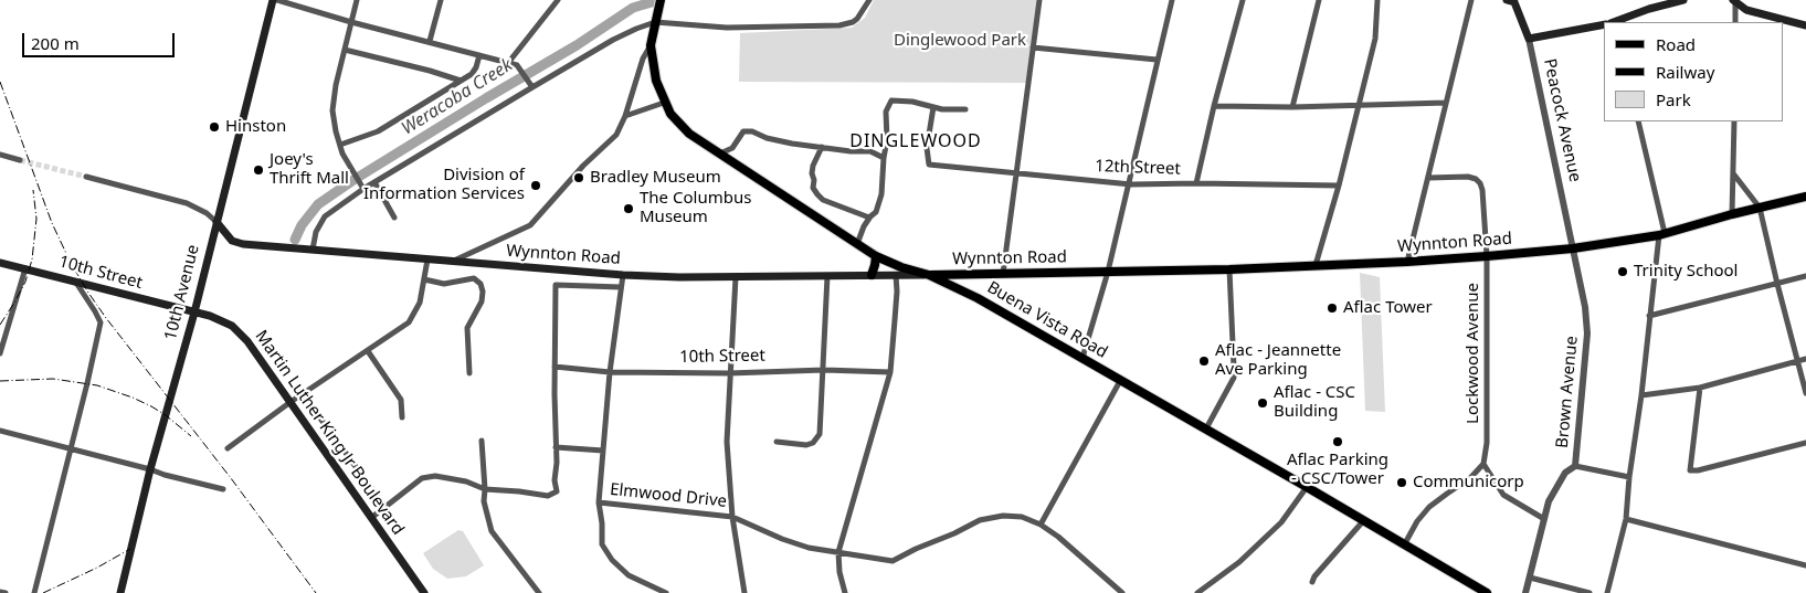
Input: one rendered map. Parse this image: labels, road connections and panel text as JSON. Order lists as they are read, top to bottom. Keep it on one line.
{"streets":{"main road":["Peacock Avenue","Wynnton Road","10th Street","10th Avenue","Buena Vista Road","Martin Luther King Jr Boulevard"],"street":["12th Street","Lockwood Avenue","Brown Avenue","Elmwood Drive"]},"crossings":[["Peacock Avenue","Wynnton Road"],["Peacock Avenue","Brown Avenue"],["Wynnton Road","10th Street"],["Wynnton Road","10th Avenue"],["Wynnton Road","Buena Vista Road"],["Wynnton Road","Lockwood Avenue"],["Wynnton Road","Brown Avenue"],["10th Street","10th Avenue"],["10th Street","Martin Luther King Jr Boulevard"],["10th Avenue","Martin Luther King Jr Boulevard"]],"districts":["DINGLEWOOD"],"water":["Weracoba Creek"],"parks":["Dinglewood Park"],"places":["Hinston","Joey's Thrift Mall","Bradley Museum","Division of Information Services","The Columbus Museum","Trinity School","Aflac Tower","Aflac - Jeannette Ave Parking","Aflac - CSC Building","Aflac Parking - CSC/Tower","Communicorp"],"legend":["Road","Railway","Park"],"scale_bar":"200 m"}
